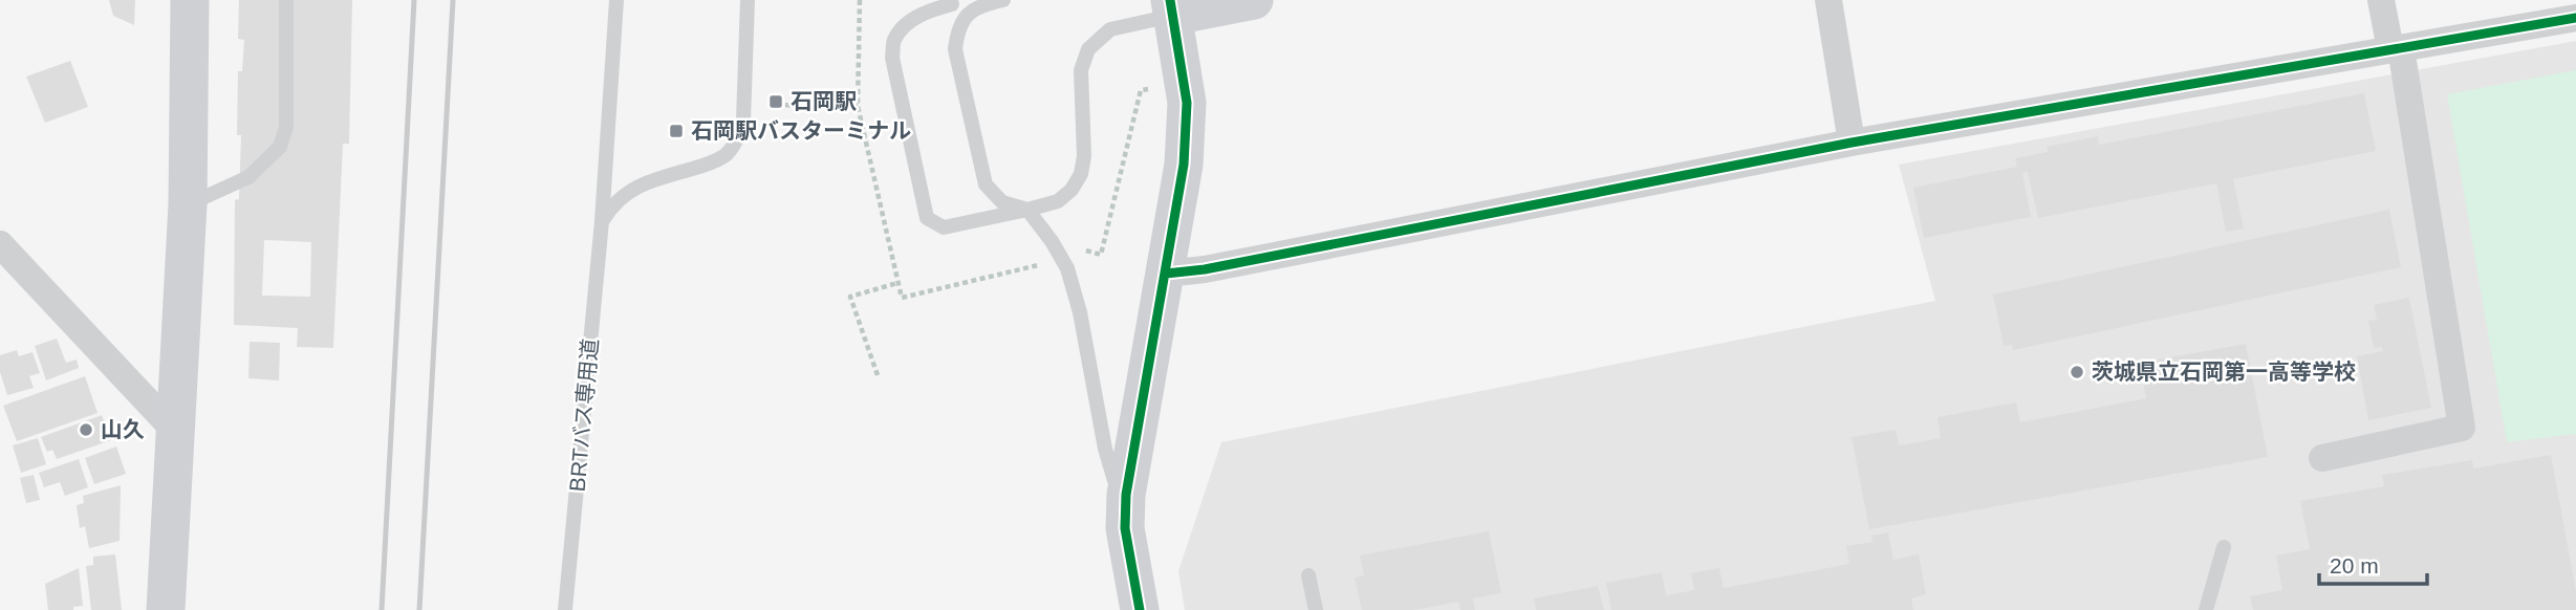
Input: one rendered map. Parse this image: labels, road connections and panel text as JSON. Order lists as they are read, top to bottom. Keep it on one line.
{"streets":{"lane":["BRTバス専用道"]},"places":{"transit":["石岡駅","石岡駅バスターミナル"],"other":["茨城県立石岡第一高等学校","山久"]},"scale_bar":"20 m"}
